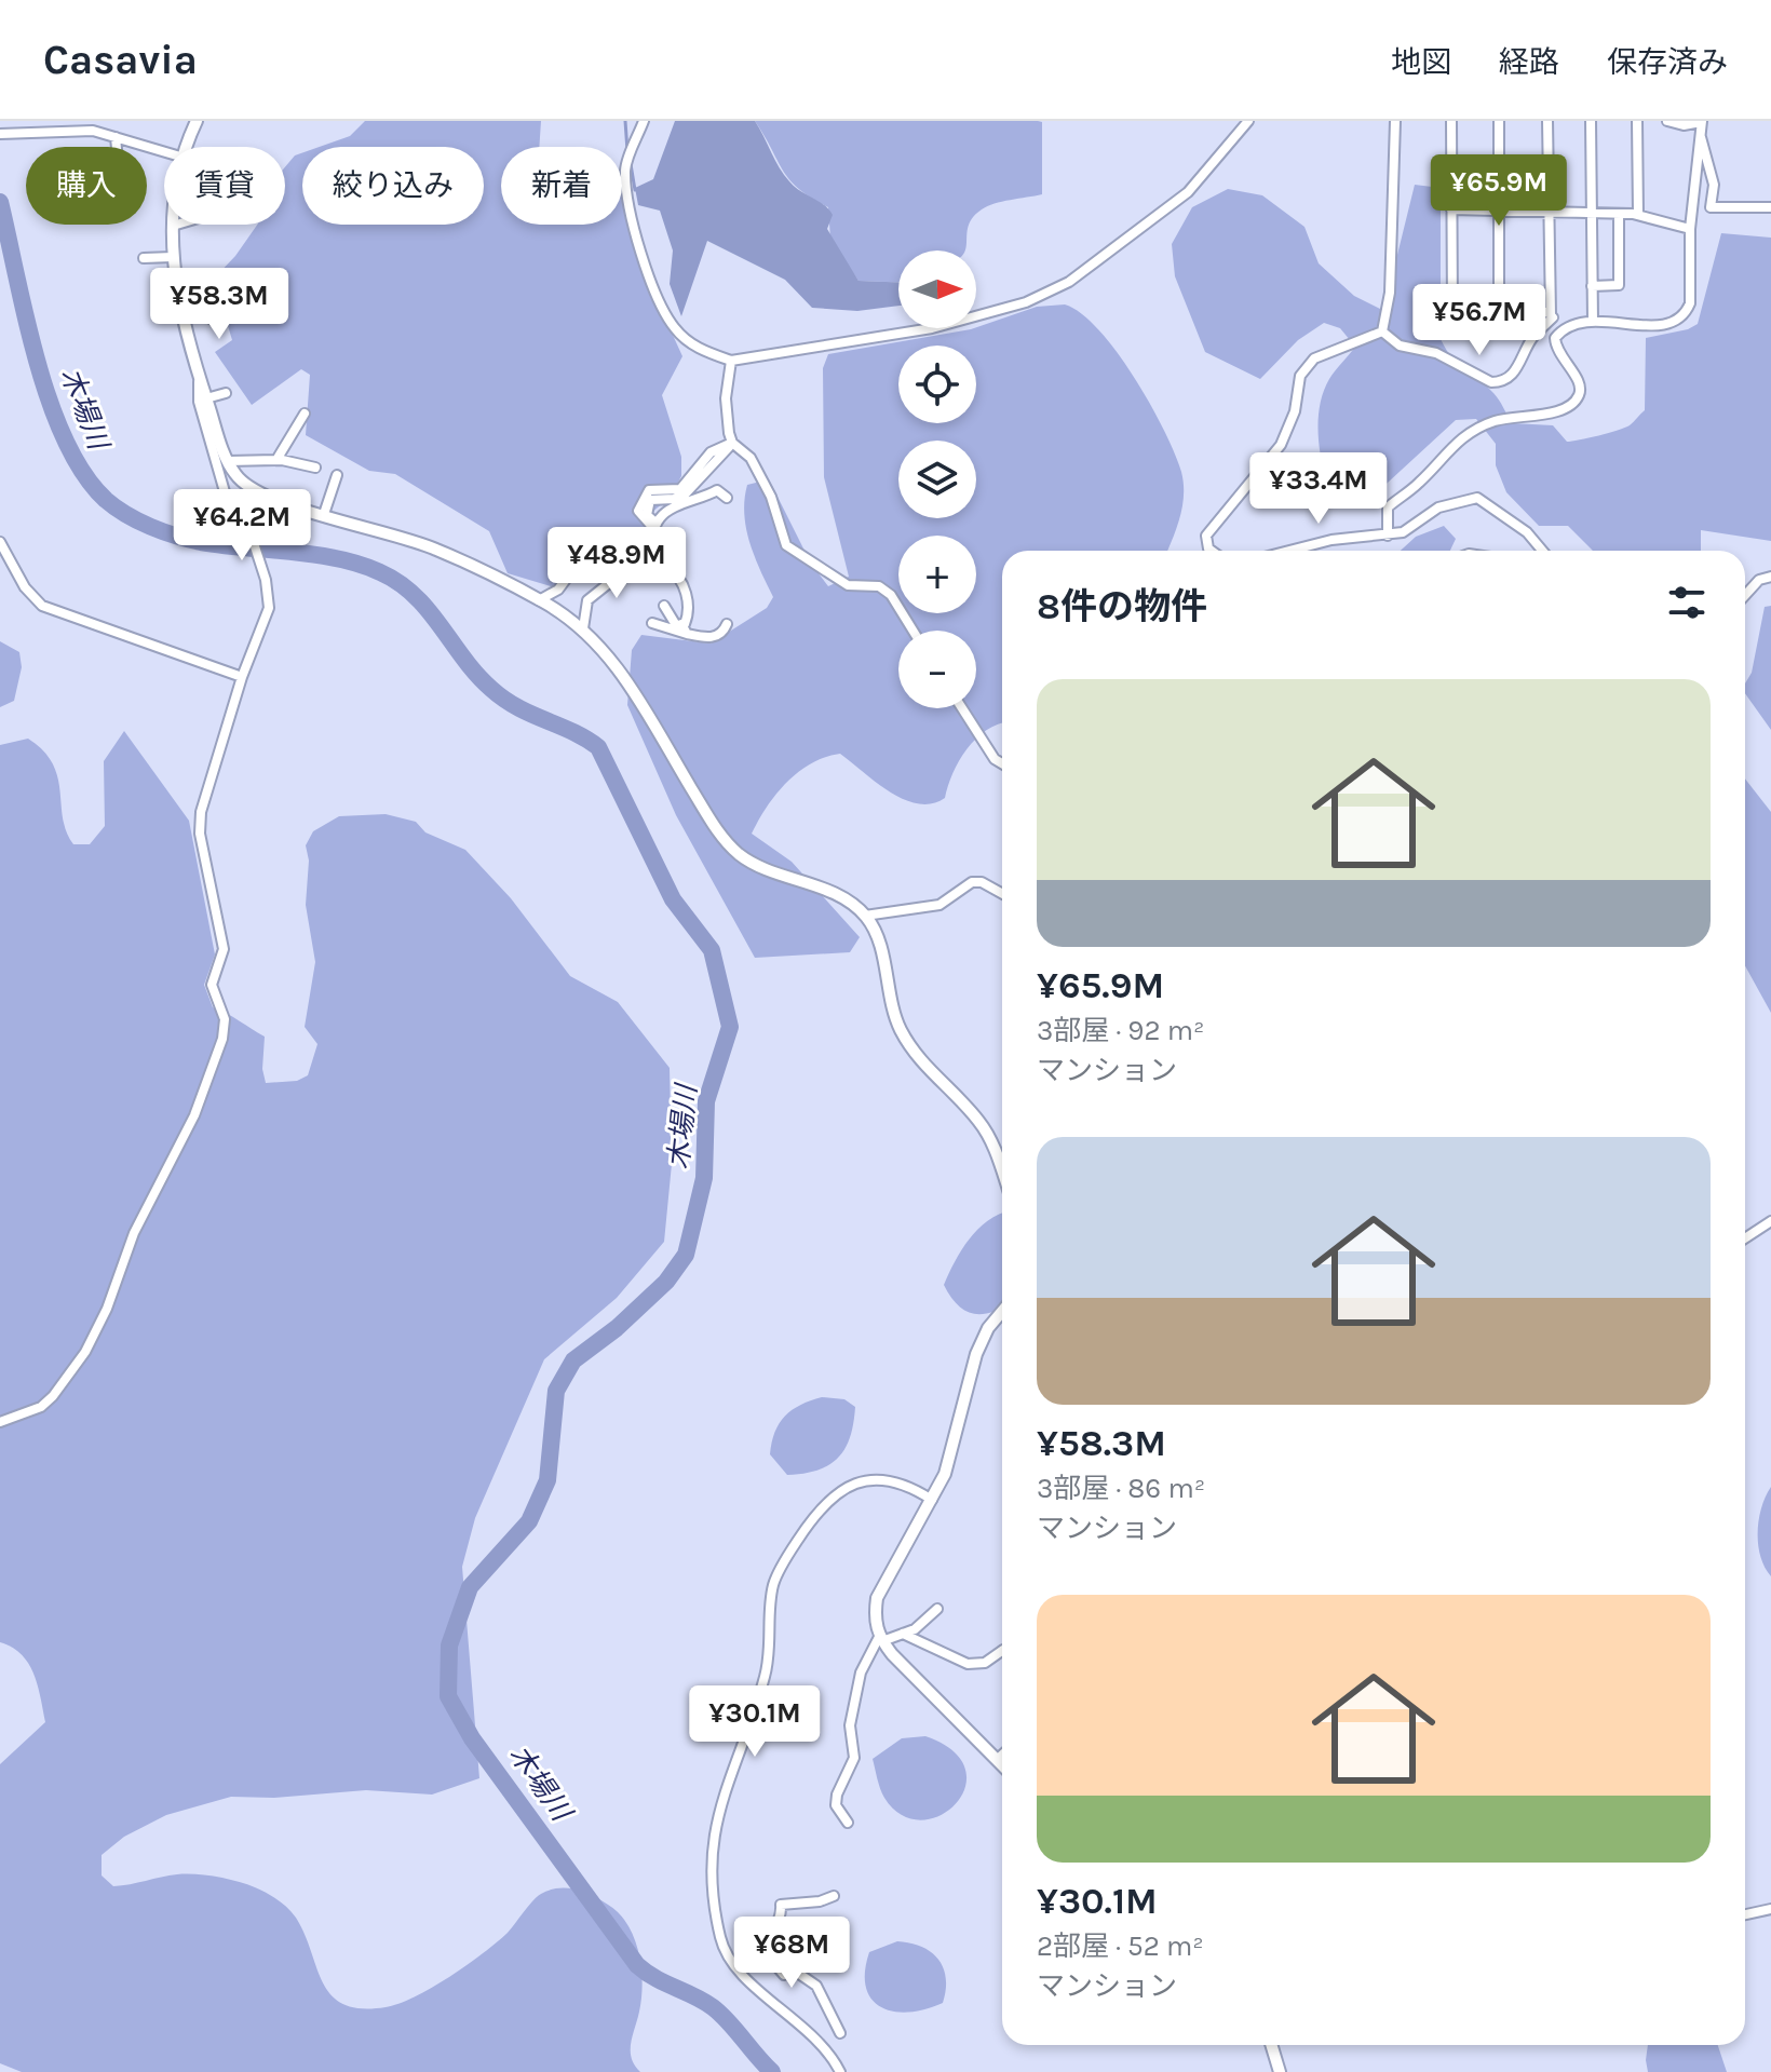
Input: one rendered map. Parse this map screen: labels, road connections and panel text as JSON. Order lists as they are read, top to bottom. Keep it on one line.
{"water":["木場川"],"north":"right","page":{"header":"Casavia","nav":["地図","経路","保存済み"],"chip":["購入","賃貸","絞り込み","新着"],"price":["¥65.9M","¥58.3M","¥56.7M","¥33.4M","¥64.2M","¥48.9M","¥30.1M","¥68M"],"map_buttons":["+","−"],"heading":"8件の物件","list":[{"name":"¥65.9M","note":"3部屋 · 92 m² · マンション"},{"name":"¥58.3M","note":"3部屋 · 86 m² · マンション"},{"name":"¥30.1M","note":"2部屋 · 52 m² · マンション"}]}}
